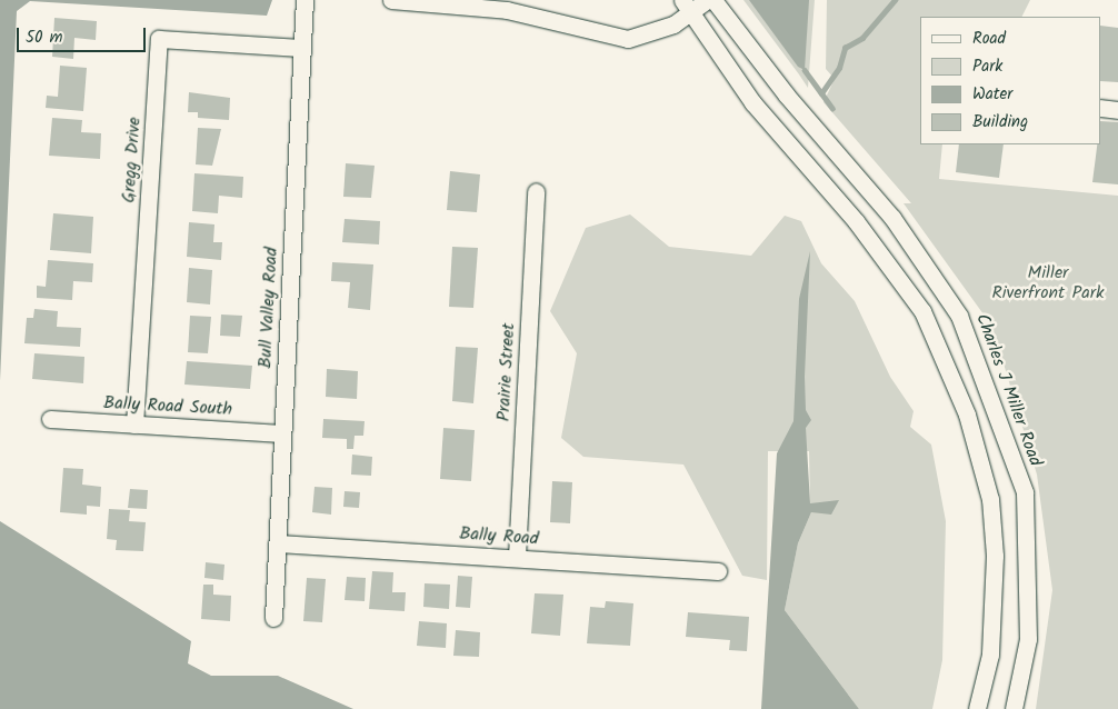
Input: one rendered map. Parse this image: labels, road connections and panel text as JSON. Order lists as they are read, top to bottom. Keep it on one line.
{"streets":{"street":["Gregg Drive","Bull Valley Road","Prairie Street","Charles J Miller Road","Bally Road South","Bally Road"]},"crossings":[["Gregg Drive","Bull Valley Road"],["Gregg Drive","Bally Road South"],["Bull Valley Road","Bally Road South"],["Bull Valley Road","Bally Road"],["Prairie Street","Bally Road"]],"parks":["Miller Riverfront Park"],"legend":["Road","Park","Water","Building"],"scale_bar":"50 m"}
